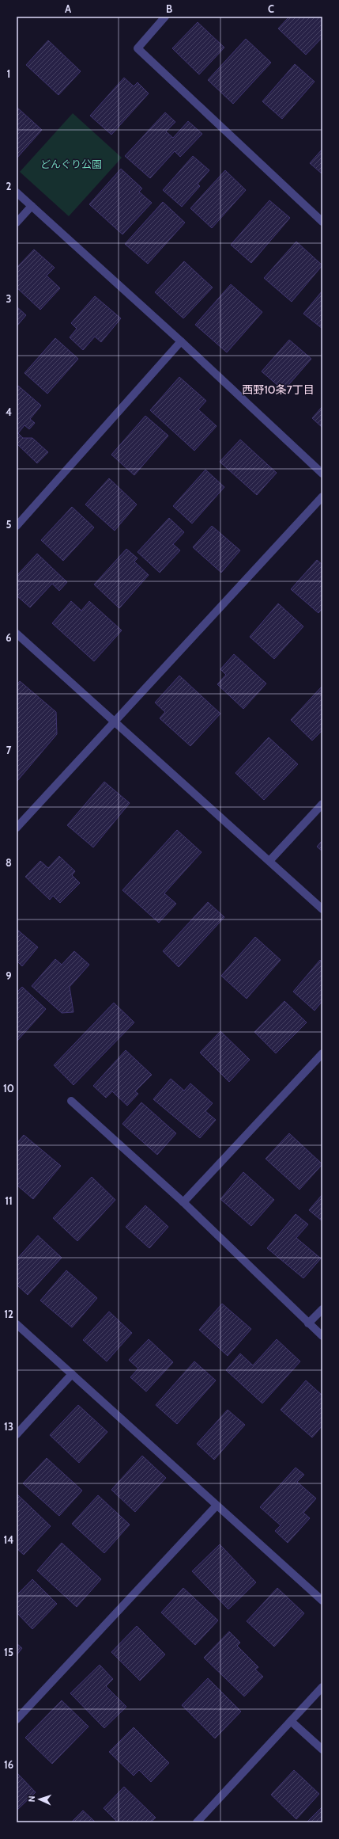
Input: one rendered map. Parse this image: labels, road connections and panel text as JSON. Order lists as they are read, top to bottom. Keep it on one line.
{"districts":["西野10条7丁目"],"parks":["どんぐり公園"],"north":"left","grid":{"columns":["A","B","C"],"rows":["1","2","3","4","5","6","7","8","9","10","11","12","13","14","15","16"]}}
